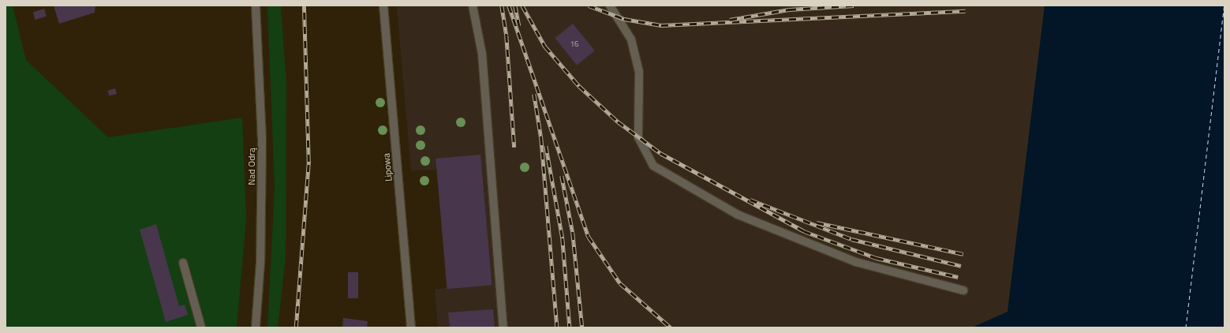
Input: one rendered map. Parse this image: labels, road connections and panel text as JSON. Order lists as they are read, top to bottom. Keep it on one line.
{"streets":{"street":["Nad Odrą","Lipowa"]},"house_numbers":["16"]}
